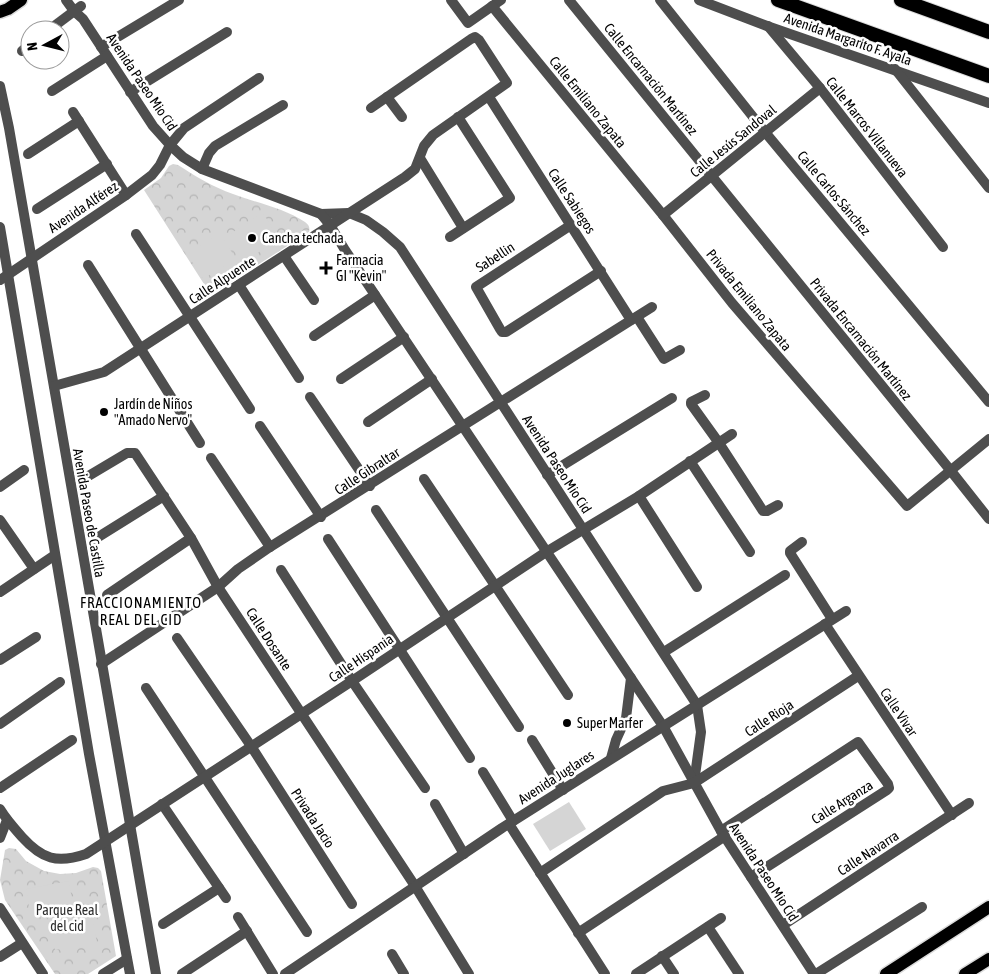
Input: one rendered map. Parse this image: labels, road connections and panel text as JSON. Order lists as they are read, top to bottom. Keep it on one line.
{"streets":{"street":["Avenida Margarito F. Ayala","Calle Encarnación Martínez","Avenida Paseo Mio Cid","Calle Emiliano Zapata","Calle Marcos Villanueva","Calle Jesús Sandoval","Calle Carlos Sánchez","Calle Sabiegos","Avenida Alférez","Sabellin","Calle Alpuente","Privada Emiliano Zapata","Privada Encarnación Martínez","Calle Gibraltar","Avenida Paseo de Castilla","Calle Dosante","Calle Hispania","Calle Vivar","Calle Rioja","Avenida Juglares","Calle Arganza","Privada Jacio","Calle Navarra"]},"crossings":[["Avenida Margarito F. Ayala","Calle Marcos Villanueva"],["Calle Encarnación Martínez","Calle Jesús Sandoval"],["Calle Encarnación Martínez","Privada Encarnación Martínez"],["Avenida Paseo Mio Cid","Avenida Alférez"],["Avenida Paseo Mio Cid","Calle Alpuente"],["Avenida Paseo Mio Cid","Calle Gibraltar"],["Avenida Paseo Mio Cid","Calle Hispania"],["Avenida Paseo Mio Cid","Calle Rioja"],["Avenida Paseo Mio Cid","Avenida Juglares"],["Avenida Paseo Mio Cid","Calle Arganza"],["Avenida Paseo Mio Cid","Calle Navarra"],["Calle Emiliano Zapata","Calle Jesús Sandoval"],["Calle Emiliano Zapata","Privada Emiliano Zapata"],["Calle Marcos Villanueva","Calle Jesús Sandoval"],["Calle Jesús Sandoval","Calle Carlos Sánchez"],["Calle Jesús Sandoval","Privada Emiliano Zapata"],["Calle Jesús Sandoval","Privada Encarnación Martínez"],["Calle Sabiegos","Sabellin"],["Calle Sabiegos","Calle Alpuente"],["Calle Sabiegos","Calle Gibraltar"],["Avenida Alférez","Avenida Paseo de Castilla"],["Calle Alpuente","Avenida Paseo de Castilla"],["Privada Emiliano Zapata","Privada Encarnación Martínez"],["Calle Gibraltar","Avenida Paseo de Castilla"],["Calle Gibraltar","Calle Dosante"],["Avenida Paseo de Castilla","Calle Hispania"],["Calle Dosante","Calle Hispania"],["Calle Dosante","Avenida Juglares"],["Calle Hispania","Privada Jacio"],["Calle Vivar","Calle Rioja"],["Calle Vivar","Avenida Juglares"],["Calle Vivar","Calle Navarra"]],"districts":["FRACCIONAMIENTO REAL DEL CID"],"parks":["Parque Real del cid"],"places":{"other":["Cancha techada","Jardín de Niños \"Amado Nervo\"","Super Marfer"],"health":["Farmacia GI \"Kevin\""]},"north":"left"}
